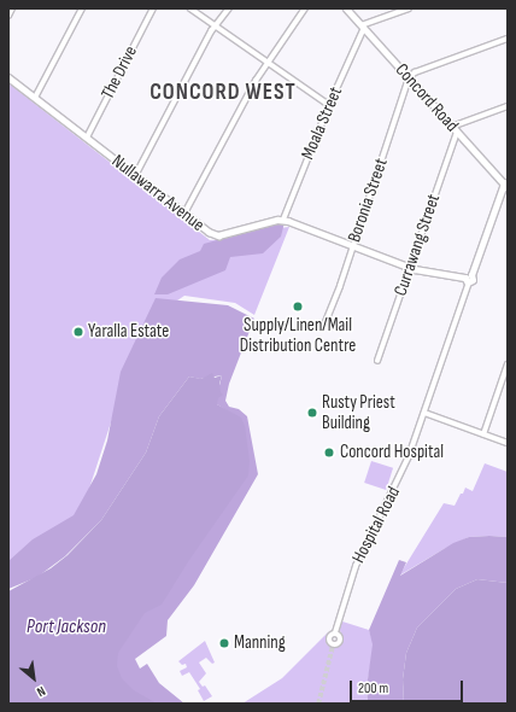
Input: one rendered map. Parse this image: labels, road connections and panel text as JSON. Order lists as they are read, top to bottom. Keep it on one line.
{"streets":{"main road":["Concord Road","Nullawarra Avenue"],"street":["The Drive","Moala Street","Boronia Street","Currawang Street","Hospital Road"]},"crossings":[["The Drive","Nullawarra Avenue"],["Concord Road","Moala Street"],["Concord Road","Boronia Street"],["Concord Road","Currawang Street"],["Moala Street","Nullawarra Avenue"],["Nullawarra Avenue","Boronia Street"],["Nullawarra Avenue","Currawang Street"],["Nullawarra Avenue","Hospital Road"]],"districts":["CONCORD WEST"],"water":["Port Jackson"],"places":["Supply/Linen/Mail Distribution Centre","Yaralla Estate","Rusty Priest Building","Concord Hospital","Manning"],"scale_bar":"200 m","north":"bottom right"}
